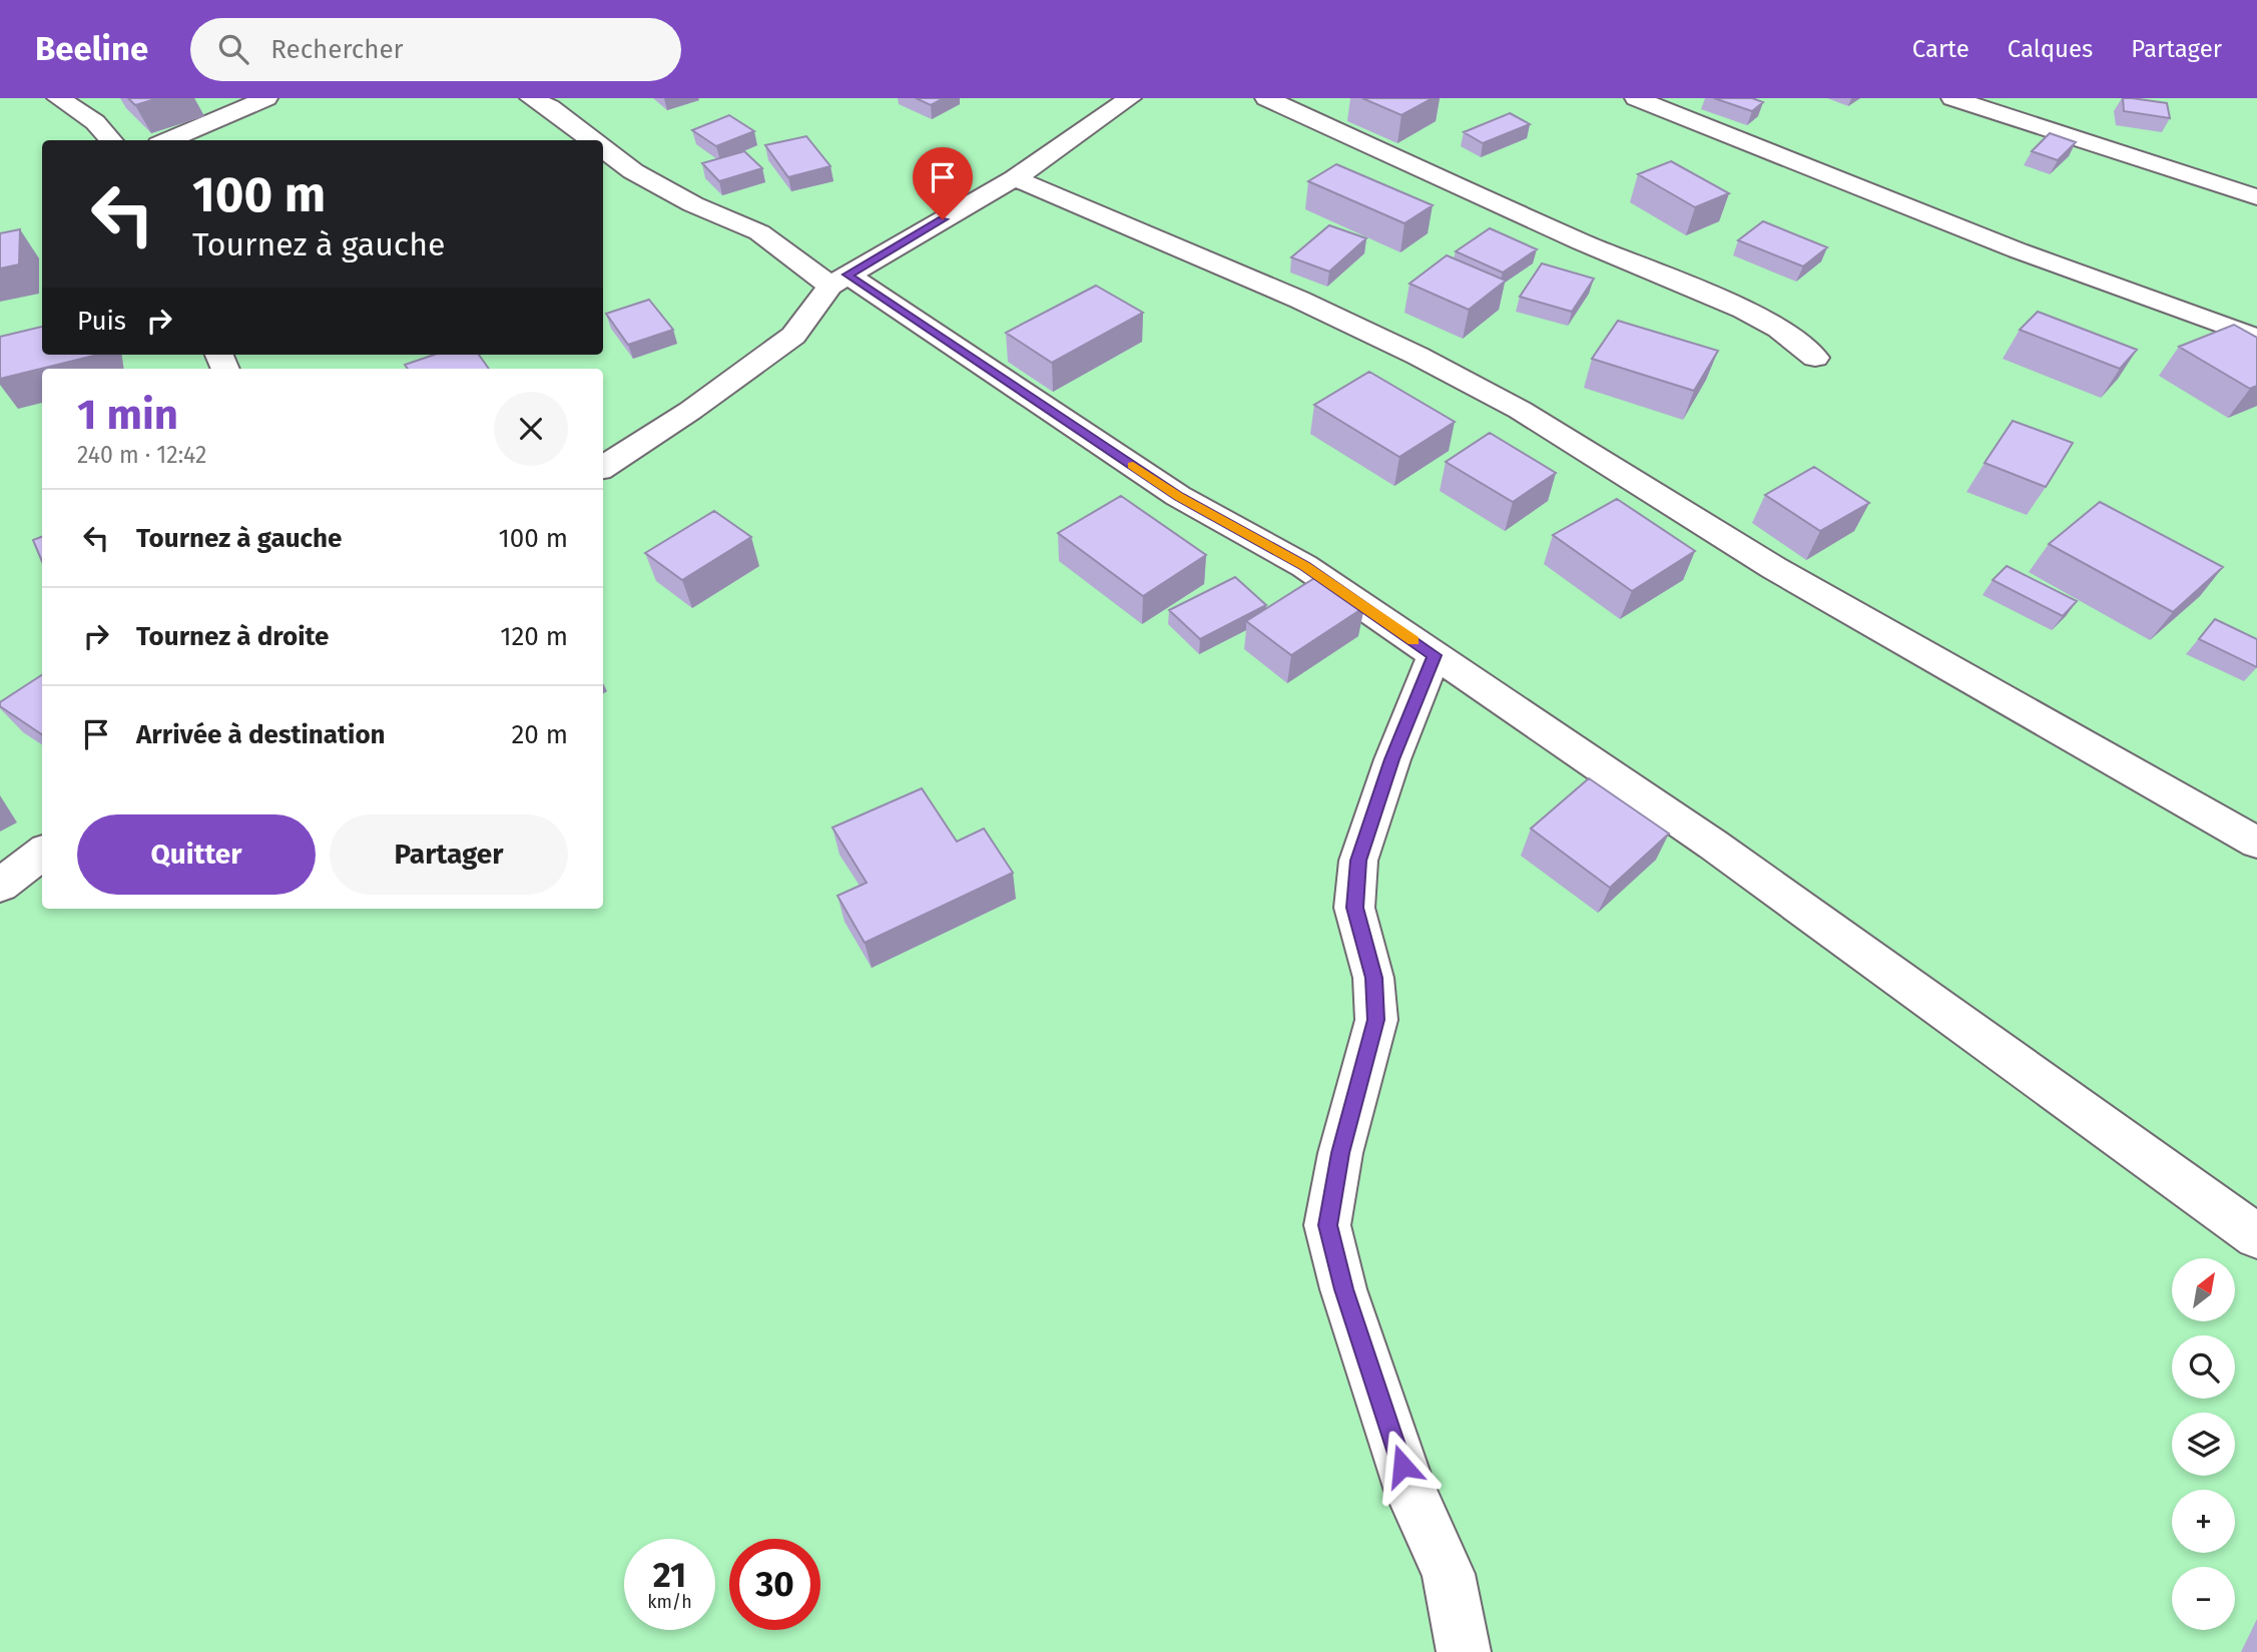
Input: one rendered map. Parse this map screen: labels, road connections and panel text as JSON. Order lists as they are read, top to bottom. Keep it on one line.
{"north":"top right","page":{"header":"Beeline","search":"Rechercher","nav":["Carte","Calques","Partager"],"turn":["100 m","Tournez à gauche"],"then":"Puis","heading":["1 min","240 m · 12:42"],"list":[{"name":"Tournez à gauche","value":"100 m"},{"name":"Tournez à droite","value":"120 m"},{"name":"Arrivée à destination","value":"20 m"}],"buttons":["Quitter","Partager"],"map_buttons":["+","−"],"speed":"21 km/h","limit":"30"}}
